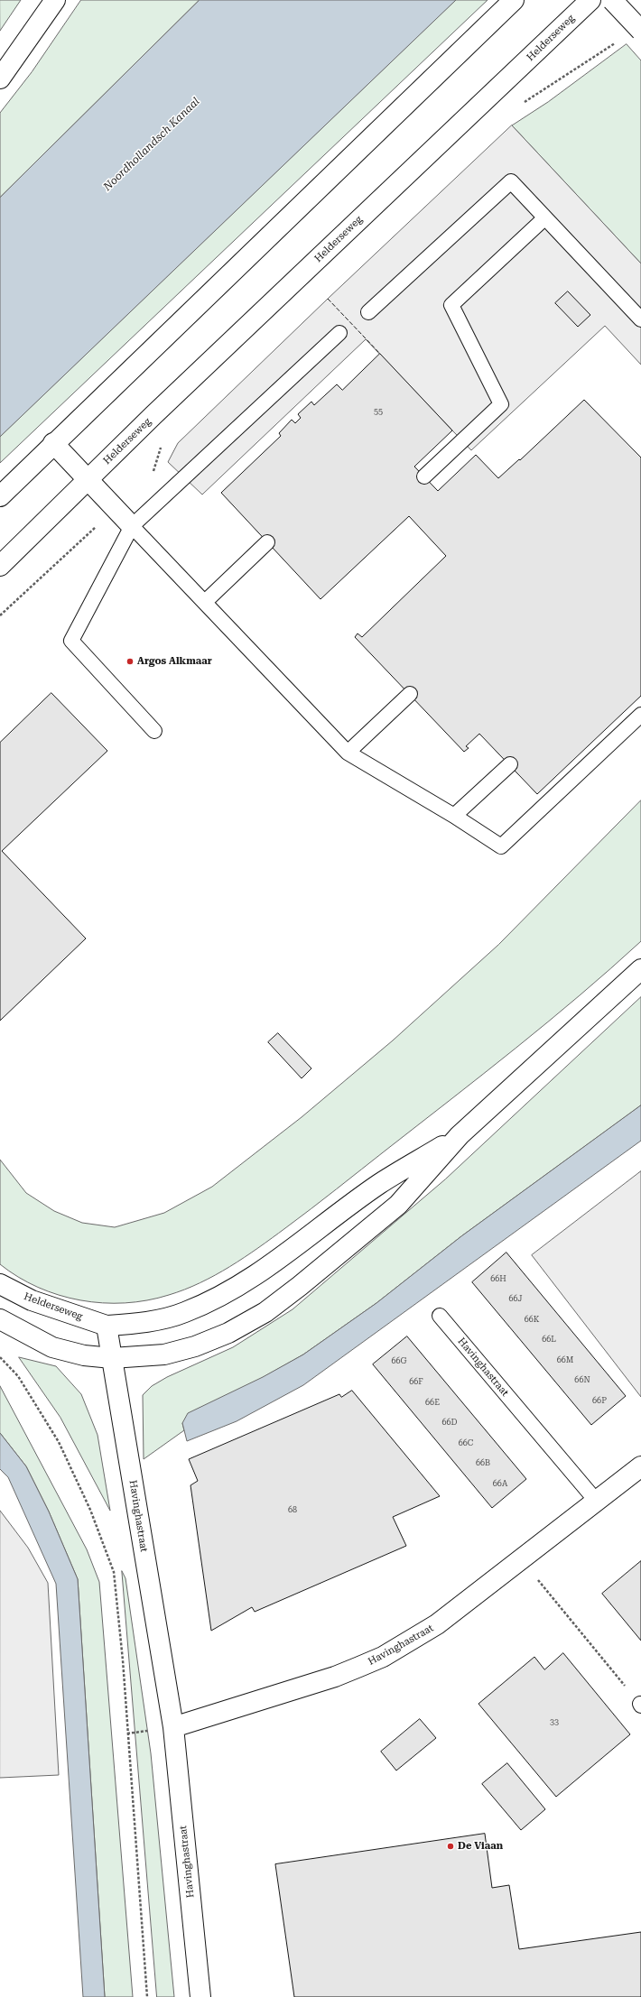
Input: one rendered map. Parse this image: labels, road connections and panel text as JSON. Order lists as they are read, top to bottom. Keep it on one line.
{"streets":{"main road":["Helderseweg","Havinghastraat"]},"crossings":[["Helderseweg","Havinghastraat"]],"water":["Noordhollandsch Kanaal"],"places":["Argos Alkmaar","De Viaan"],"house_numbers":["55","66H","66J","66K","66L","66M","66G","66N","66F","66P","66E","66D","66C","66B","66A","68","33"]}
